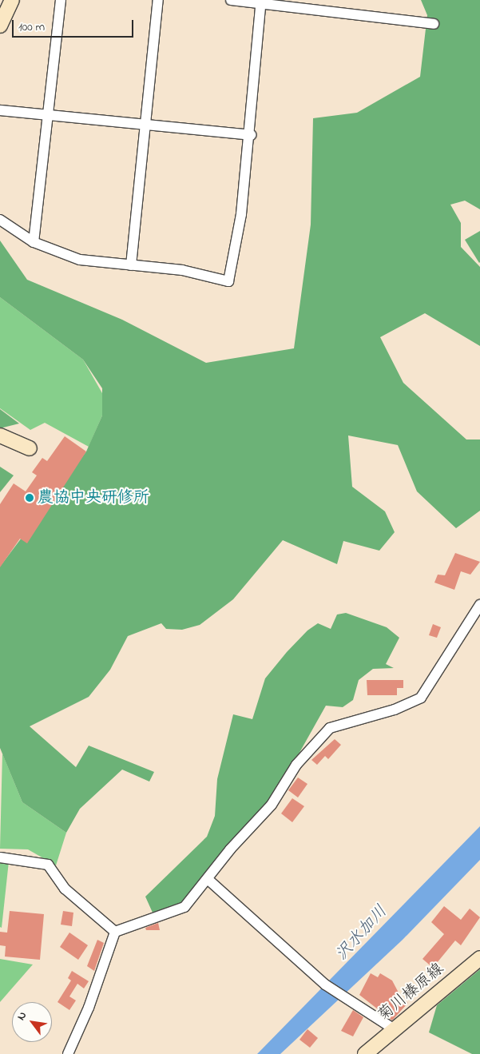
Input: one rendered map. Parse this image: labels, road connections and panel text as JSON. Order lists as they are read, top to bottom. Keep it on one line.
{"streets":{"main road":["菊川榛原線"]},"water":["沢水加川"],"places":["農協中央研修所"],"scale_bar":"100 m","north":"top left"}
